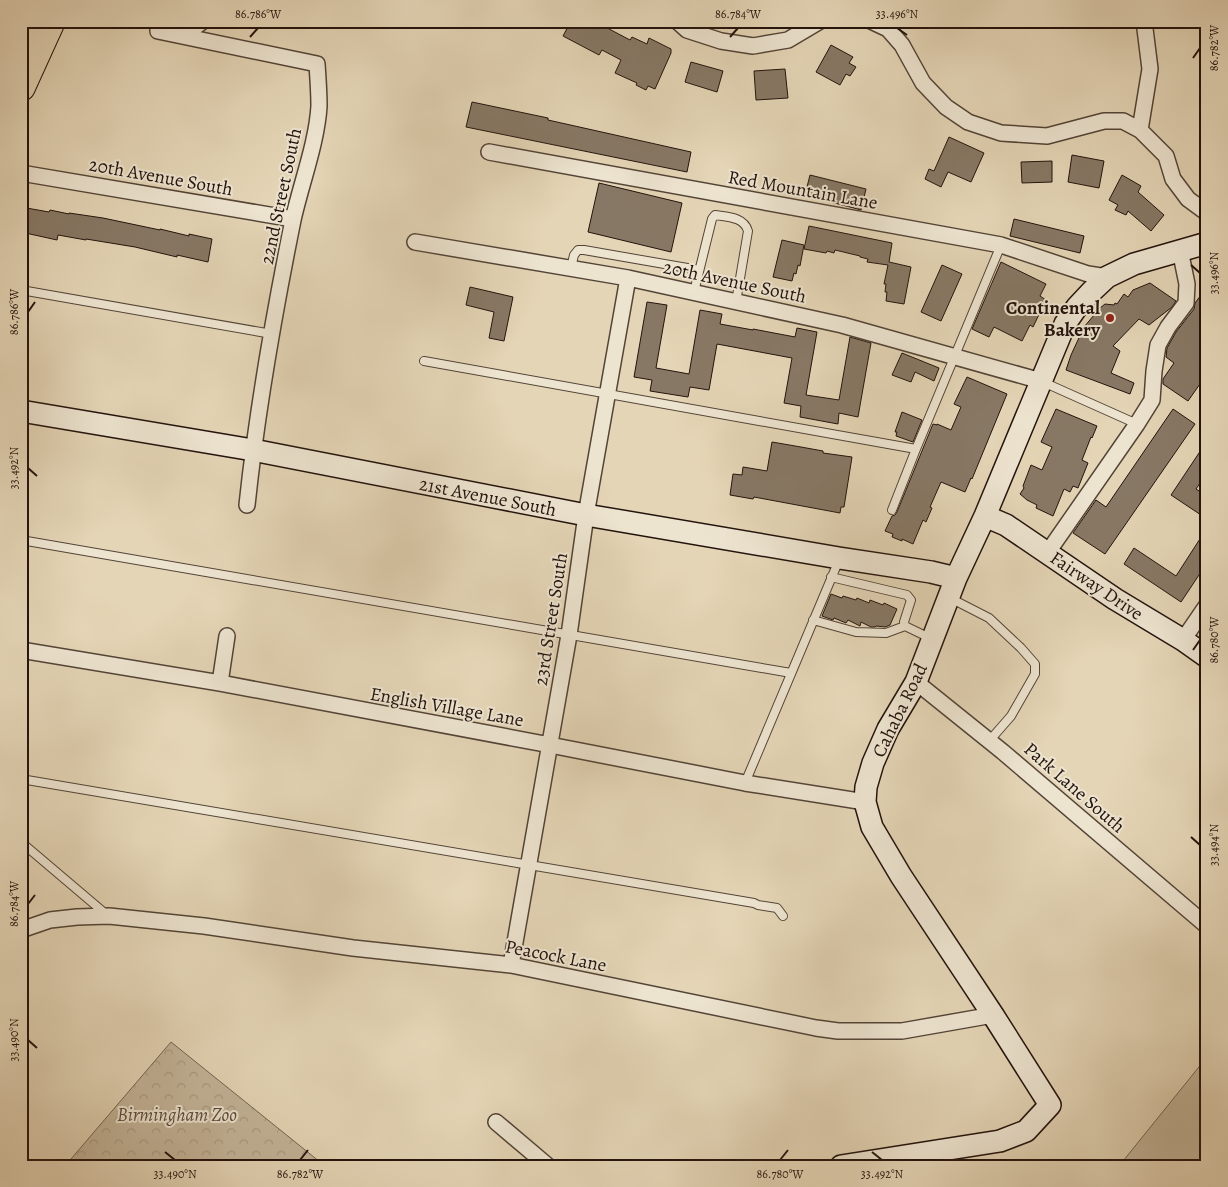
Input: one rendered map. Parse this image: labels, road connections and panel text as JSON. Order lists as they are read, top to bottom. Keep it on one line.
{"streets":{"street":["20th Avenue South","Red Mountain Lane","22nd Street South","21st Avenue South","Fairway Drive","23rd Street South","English Village Lane","Cahaba Road","Park Lane South","Peacock Lane"]},"crossings":[["20th Avenue South","22nd Street South"],["20th Avenue South","23rd Street South"],["20th Avenue South","Cahaba Road"],["Red Mountain Lane","Cahaba Road"],["22nd Street South","21st Avenue South"],["21st Avenue South","23rd Street South"],["21st Avenue South","Cahaba Road"],["Fairway Drive","Cahaba Road"],["23rd Street South","English Village Lane"],["23rd Street South","Peacock Lane"],["English Village Lane","Cahaba Road"],["Cahaba Road","Park Lane South"],["Cahaba Road","Peacock Lane"]],"parks":["Birmingham Zoo"],"places":["Continental Bakery"],"coordinates":["86.786°W","86.784°W","33.496°N","86.782°W","33.492°N","86.780°W","33.494°N","33.490°N"]}
